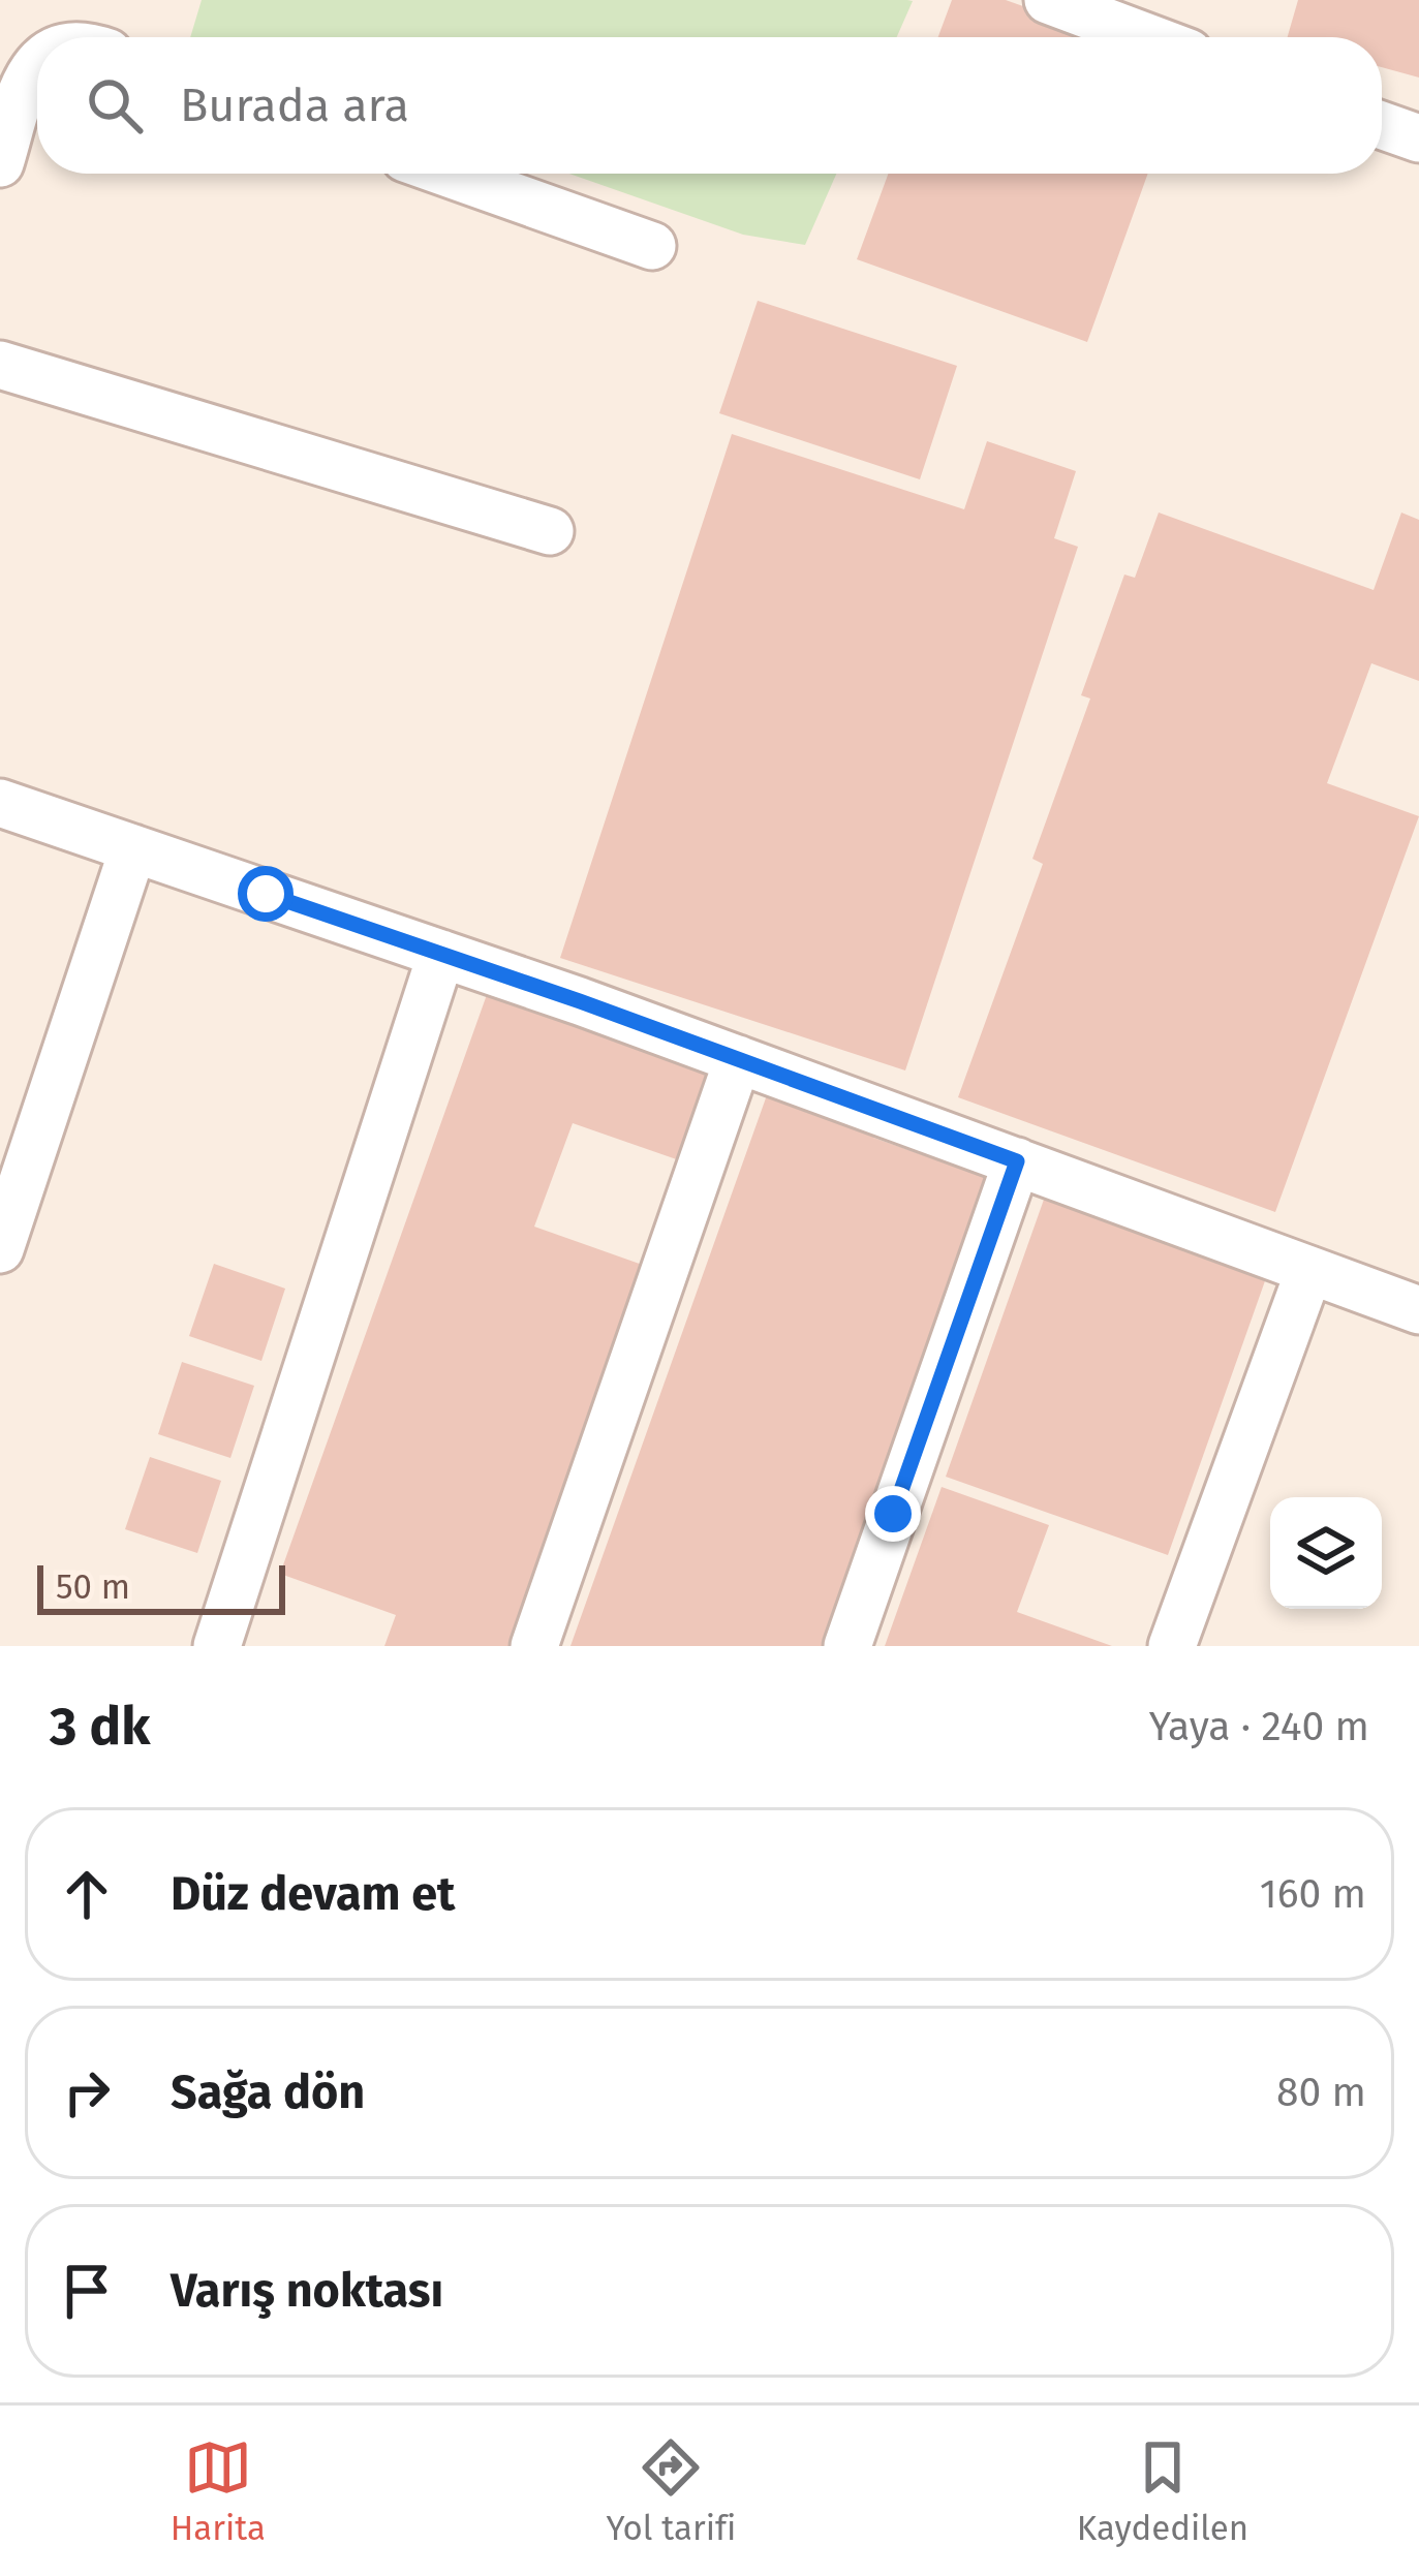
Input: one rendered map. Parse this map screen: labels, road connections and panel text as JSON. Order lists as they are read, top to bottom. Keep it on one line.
{"scale_bar":"50 m","page":{"search":"Burada ara","scale":"50 m","heading":["3 dk","Yaya · 240 m"],"list":[["Düz devam et","160 m"],["Sağa dön","80 m"],"Varış noktası"],"nav":["Harita","Yol tarifi","Kaydedilen"]}}
